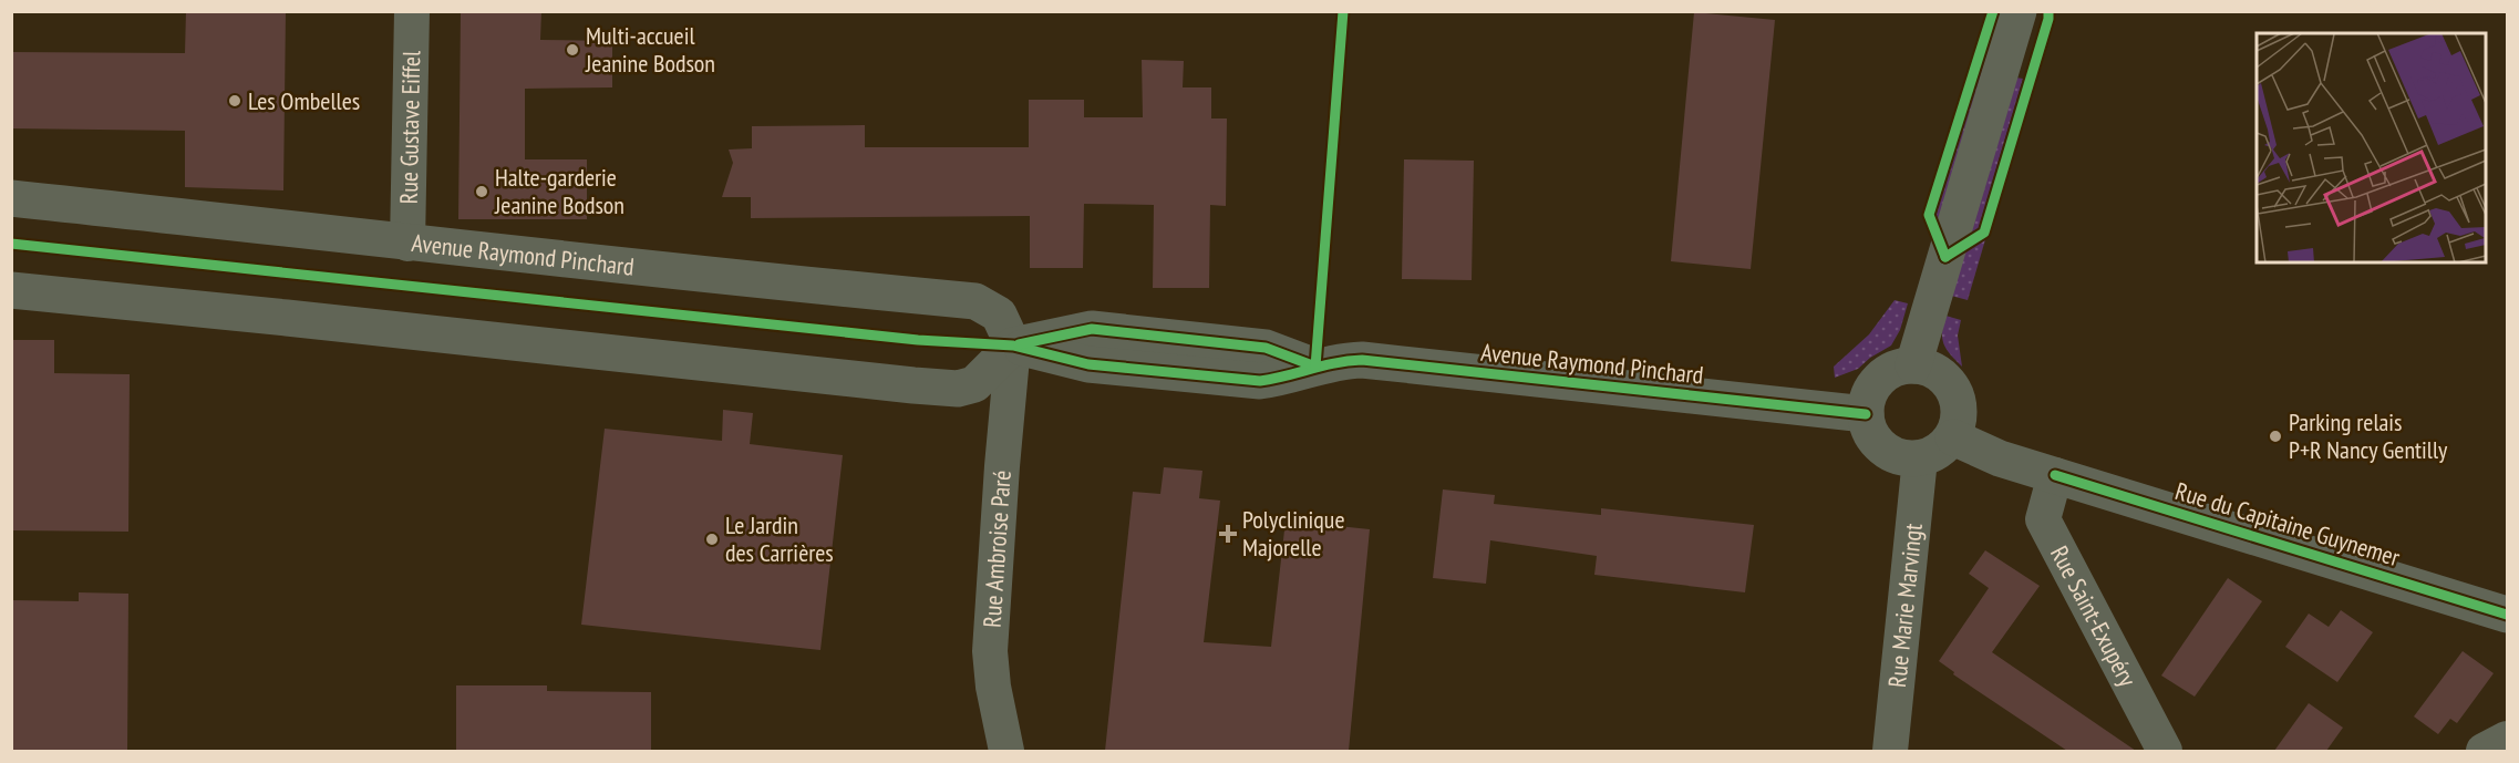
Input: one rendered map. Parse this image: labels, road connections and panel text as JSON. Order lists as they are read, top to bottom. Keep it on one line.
{"streets":{"street":["Rue Gustave Eiffel","Avenue Raymond Pinchard","Rue du Capitaine Guynemer","Rue Ambroise Paré","Rue Marie Marvingt","Rue Saint-Exupéry"]},"crossings":[["Rue Gustave Eiffel","Avenue Raymond Pinchard"],["Avenue Raymond Pinchard","Rue du Capitaine Guynemer"],["Avenue Raymond Pinchard","Rue Ambroise Paré"],["Avenue Raymond Pinchard","Rue Marie Marvingt"],["Rue du Capitaine Guynemer","Rue Marie Marvingt"],["Rue du Capitaine Guynemer","Rue Saint-Exupéry"]],"places":{"other":["Multi-accueil Jeanine Bodson","Les Ombelles","Halte-garderie Jeanine Bodson","Parking relais P+R Nancy Gentilly","Le Jardin des Carrières"],"health":["Polyclinique Majorelle"]}}
